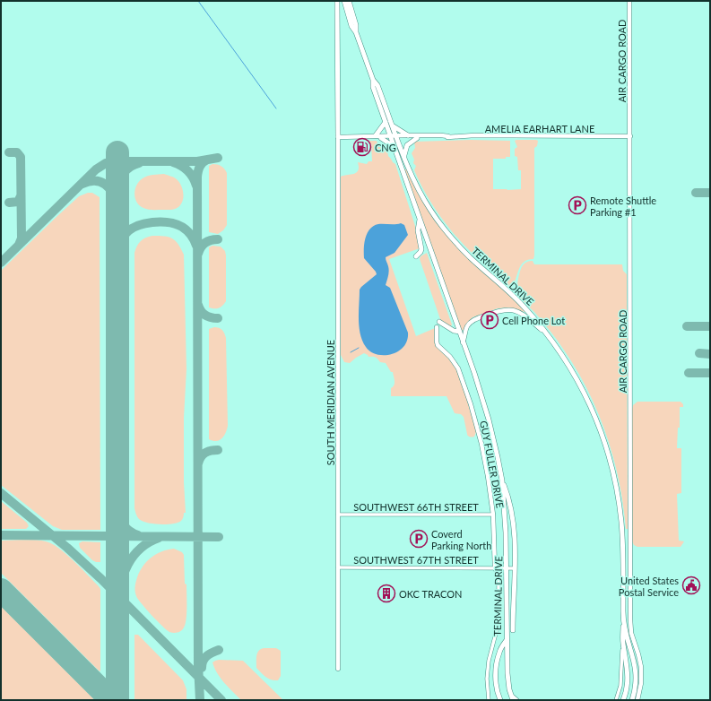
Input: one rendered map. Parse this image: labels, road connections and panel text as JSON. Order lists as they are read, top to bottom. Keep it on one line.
{"streets":{"main road":["TERMINAL DRIVE"],"street":["AIR CARGO ROAD","AMELIA EARHART LANE","SOUTH MERIDIAN AVENUE","GUY FULLER DRIVE","SOUTHWEST 66TH STREET","SOUTHWEST 67TH STREET"]},"crossings":[["AIR CARGO ROAD","AMELIA EARHART LANE"],["AMELIA EARHART LANE","TERMINAL DRIVE"],["AMELIA EARHART LANE","SOUTH MERIDIAN AVENUE"],["TERMINAL DRIVE","SOUTHWEST 67TH STREET"],["SOUTH MERIDIAN AVENUE","SOUTHWEST 66TH STREET"],["SOUTH MERIDIAN AVENUE","SOUTHWEST 67TH STREET"],["GUY FULLER DRIVE","SOUTHWEST 66TH STREET"],["GUY FULLER DRIVE","SOUTHWEST 67TH STREET"]],"places":{"fuel station":["CNG"],"parking":["Remote Shuttle Parking #1","Cell Phone Lot","Coverd Parking North"],"public building":["United States Postal Service"],"building":["OKC TRACON"]}}
